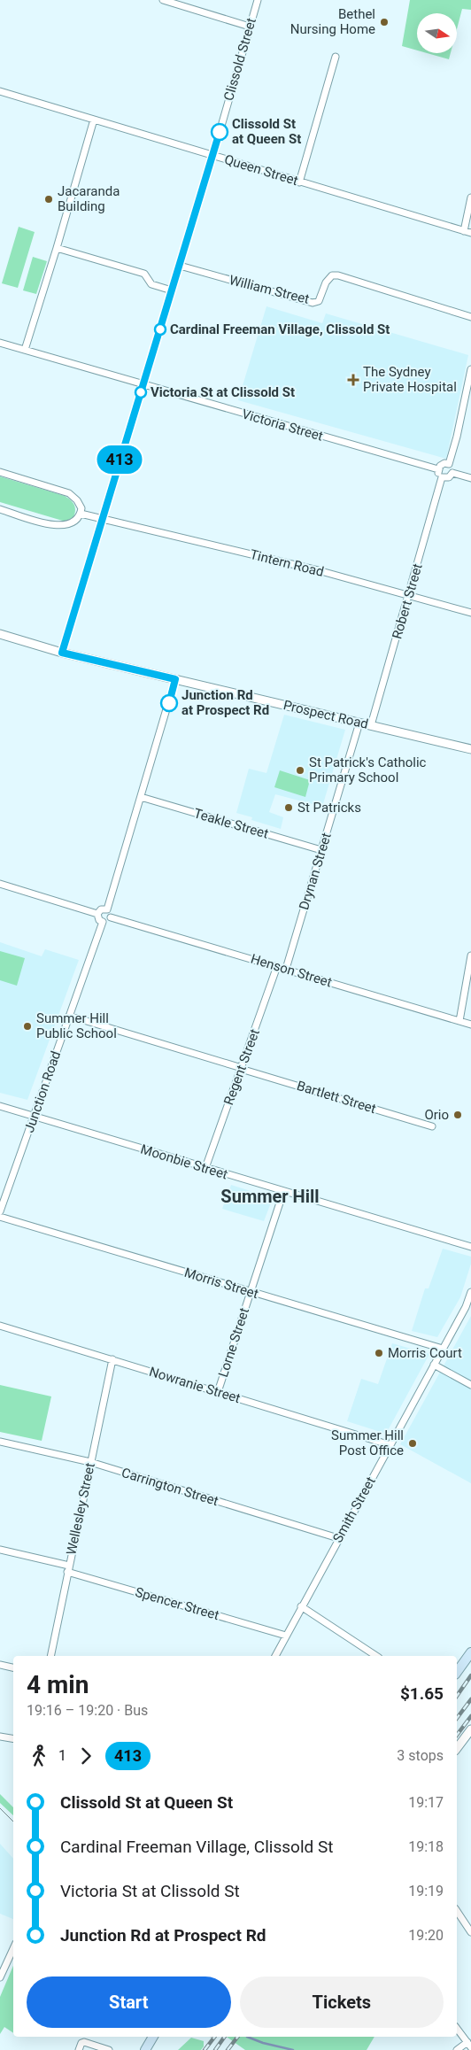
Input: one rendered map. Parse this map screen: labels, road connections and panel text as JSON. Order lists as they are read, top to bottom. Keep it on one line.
{"streets":{"street":["Clissold Street","Queen Street","William Street","Victoria Street","Tintern Road","Robert Street","Prospect Road","Teakle Street","Drynan Street","Henson Street","Regent Street","Junction Road","Bartlett Street","Moonbie Street","Morris Street","Lorne Street","Nowranie Street","Carrington Street","Wellesley Street","Smith Street","Spencer Street"]},"crossings":[["Clissold Street","Queen Street"],["Clissold Street","William Street"],["Clissold Street","Victoria Street"],["Clissold Street","Tintern Road"],["Clissold Street","Prospect Road"],["Victoria Street","Robert Street"],["Tintern Road","Robert Street"],["Robert Street","Prospect Road"],["Prospect Road","Drynan Street"],["Teakle Street","Drynan Street"],["Drynan Street","Henson Street"],["Henson Street","Regent Street"],["Henson Street","Junction Road"],["Regent Street","Bartlett Street"],["Regent Street","Moonbie Street"],["Junction Road","Bartlett Street"],["Junction Road","Moonbie Street"],["Moonbie Street","Lorne Street"],["Morris Street","Lorne Street"],["Morris Street","Smith Street"],["Lorne Street","Nowranie Street"],["Nowranie Street","Wellesley Street"],["Nowranie Street","Smith Street"],["Carrington Street","Wellesley Street"],["Carrington Street","Smith Street"],["Wellesley Street","Spencer Street"],["Smith Street","Spencer Street"]],"districts":["Summer Hill"],"places":{"other":["Bethel Nursing Home","Clissold St at Queen St","Jacaranda Building","Cardinal Freeman Village, Clissold St","Victoria St at Clissold St","Junction Rd at Prospect Rd","St Patrick's Catholic Primary School","St Patricks","Summer Hill Public School","Orio","Morris Court","Summer Hill Post Office"],"health":["The Sydney Private Hospital"]},"lines":["bus line 413"],"north":"right","page":{"on_map":"413","heading":["4 min","19:16 – 19:20 · Bus","$1.65"],"legs":["1","413","3 stops"],"list":[{"name":"Clissold St at Queen St","value":"19:17"},{"name":"Cardinal Freeman Village, Clissold St","value":"19:18"},{"name":"Victoria St at Clissold St","value":"19:19"},{"name":"Junction Rd at Prospect Rd","value":"19:20"}],"buttons":["Start","Tickets"]}}
